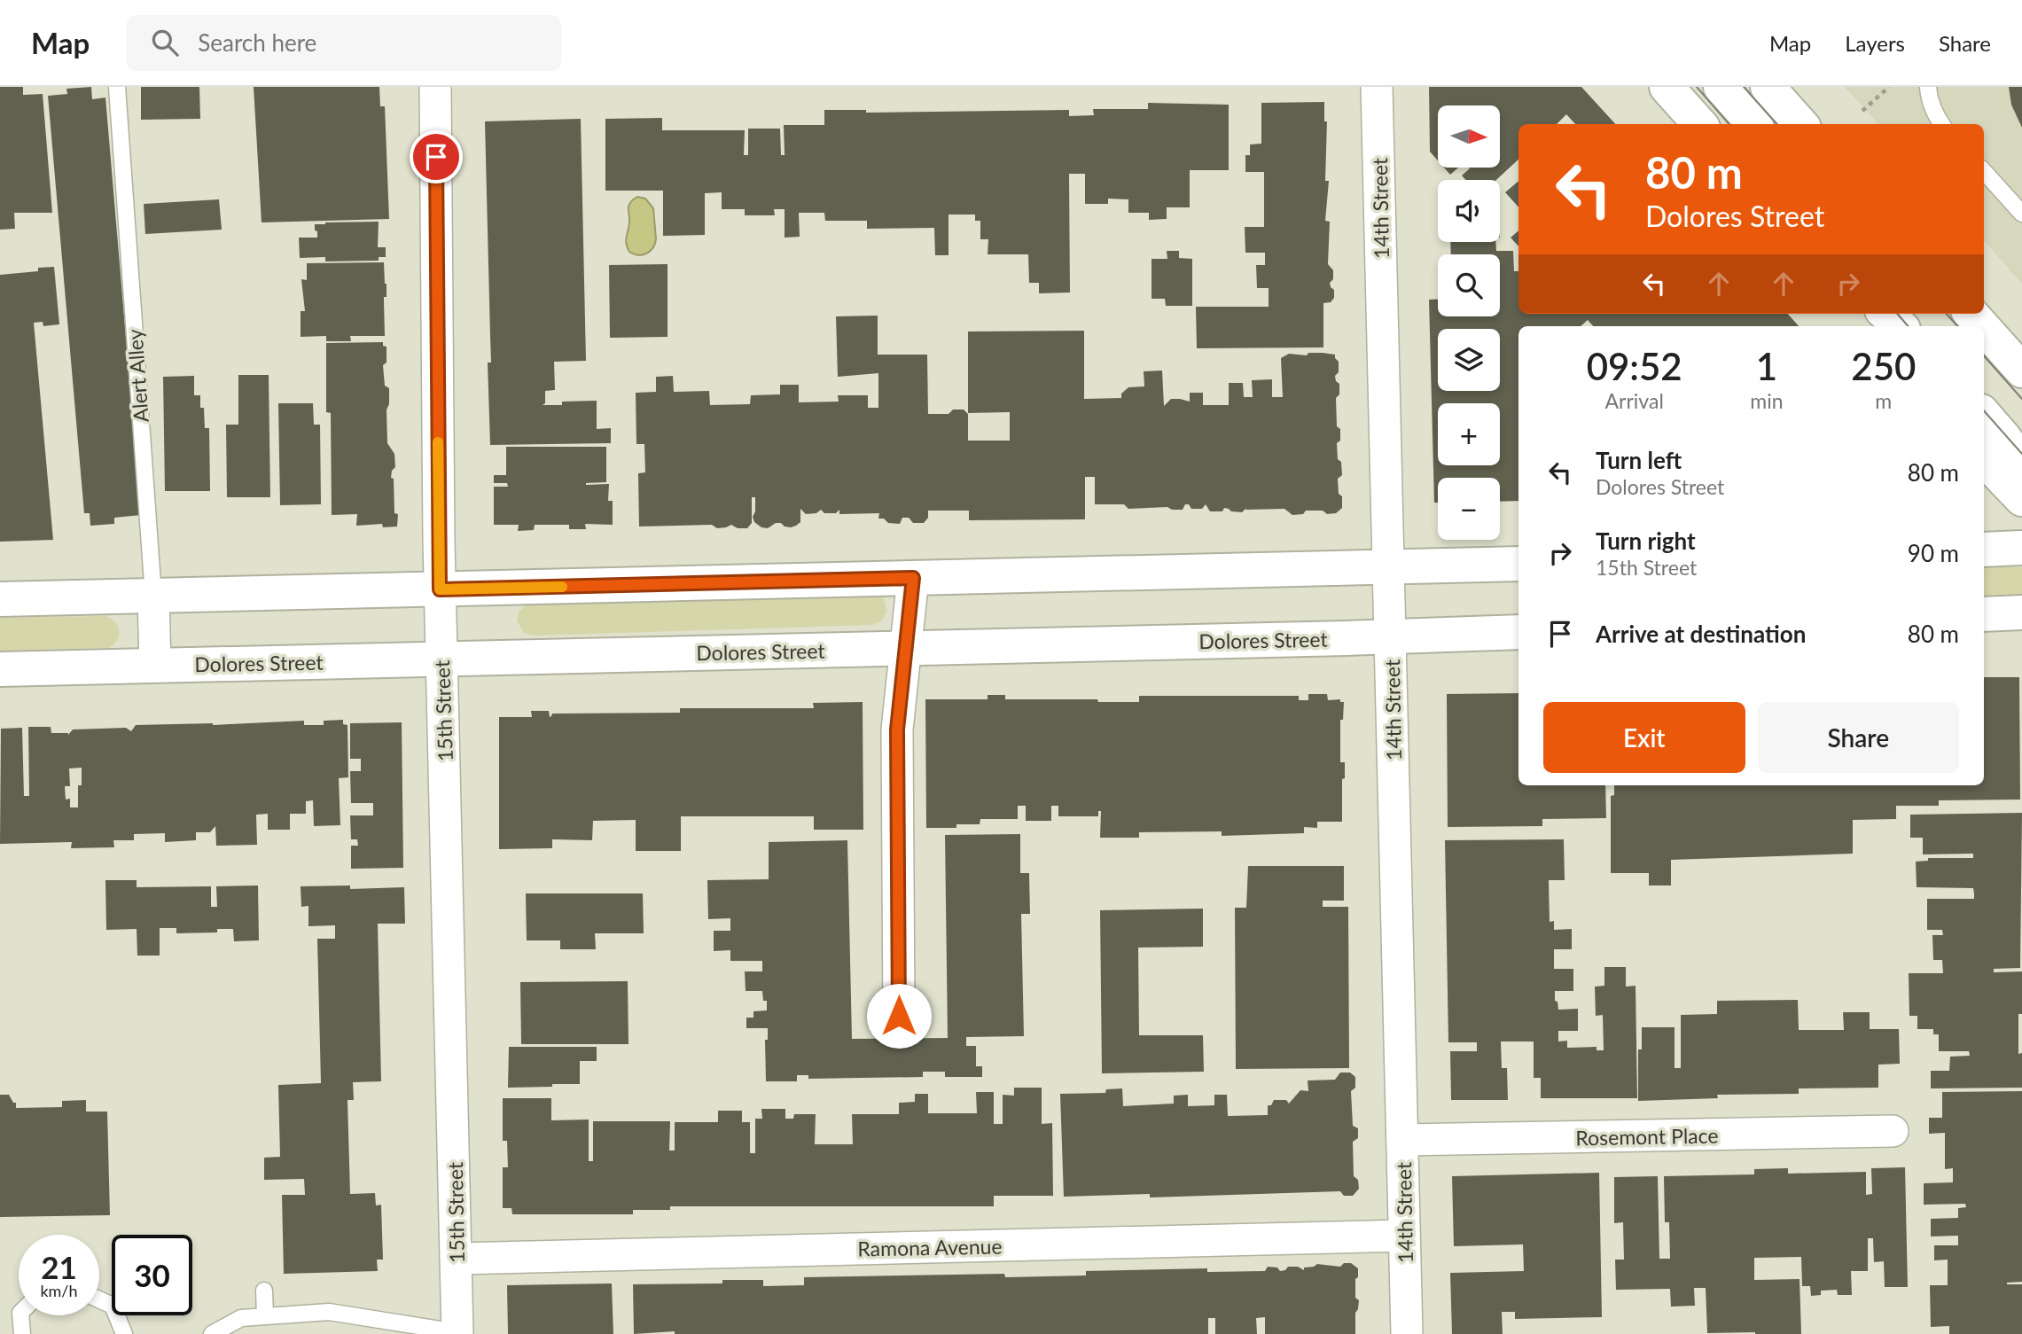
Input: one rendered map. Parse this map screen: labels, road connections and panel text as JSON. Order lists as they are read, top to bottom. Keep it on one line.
{"streets":{"main road":["Dolores Street"],"street":["14th Street","Alert Alley","15th Street","Rosemont Place","Ramona Avenue"]},"crossings":[["14th Street","Dolores Street"],["14th Street","Rosemont Place"],["14th Street","Ramona Avenue"],["Alert Alley","Dolores Street"],["Dolores Street","15th Street"],["15th Street","Ramona Avenue"]],"north":"right","page":{"header":"Map","search":"Search here","nav":["Map","Layers","Share"],"map_buttons":["+","−"],"turn":["80 m","Dolores Street"],"eta":["09:52","Arrival","1","min","250","m"],"list":[{"name":"Turn left","note":"Dolores Street","value":"80 m"},{"name":"Turn right","note":"15th Street","value":"90 m"},{"name":"Arrive at destination","value":"80 m"}],"buttons":["Exit","Share"],"speed":"21 km/h","limit":"30"}}
